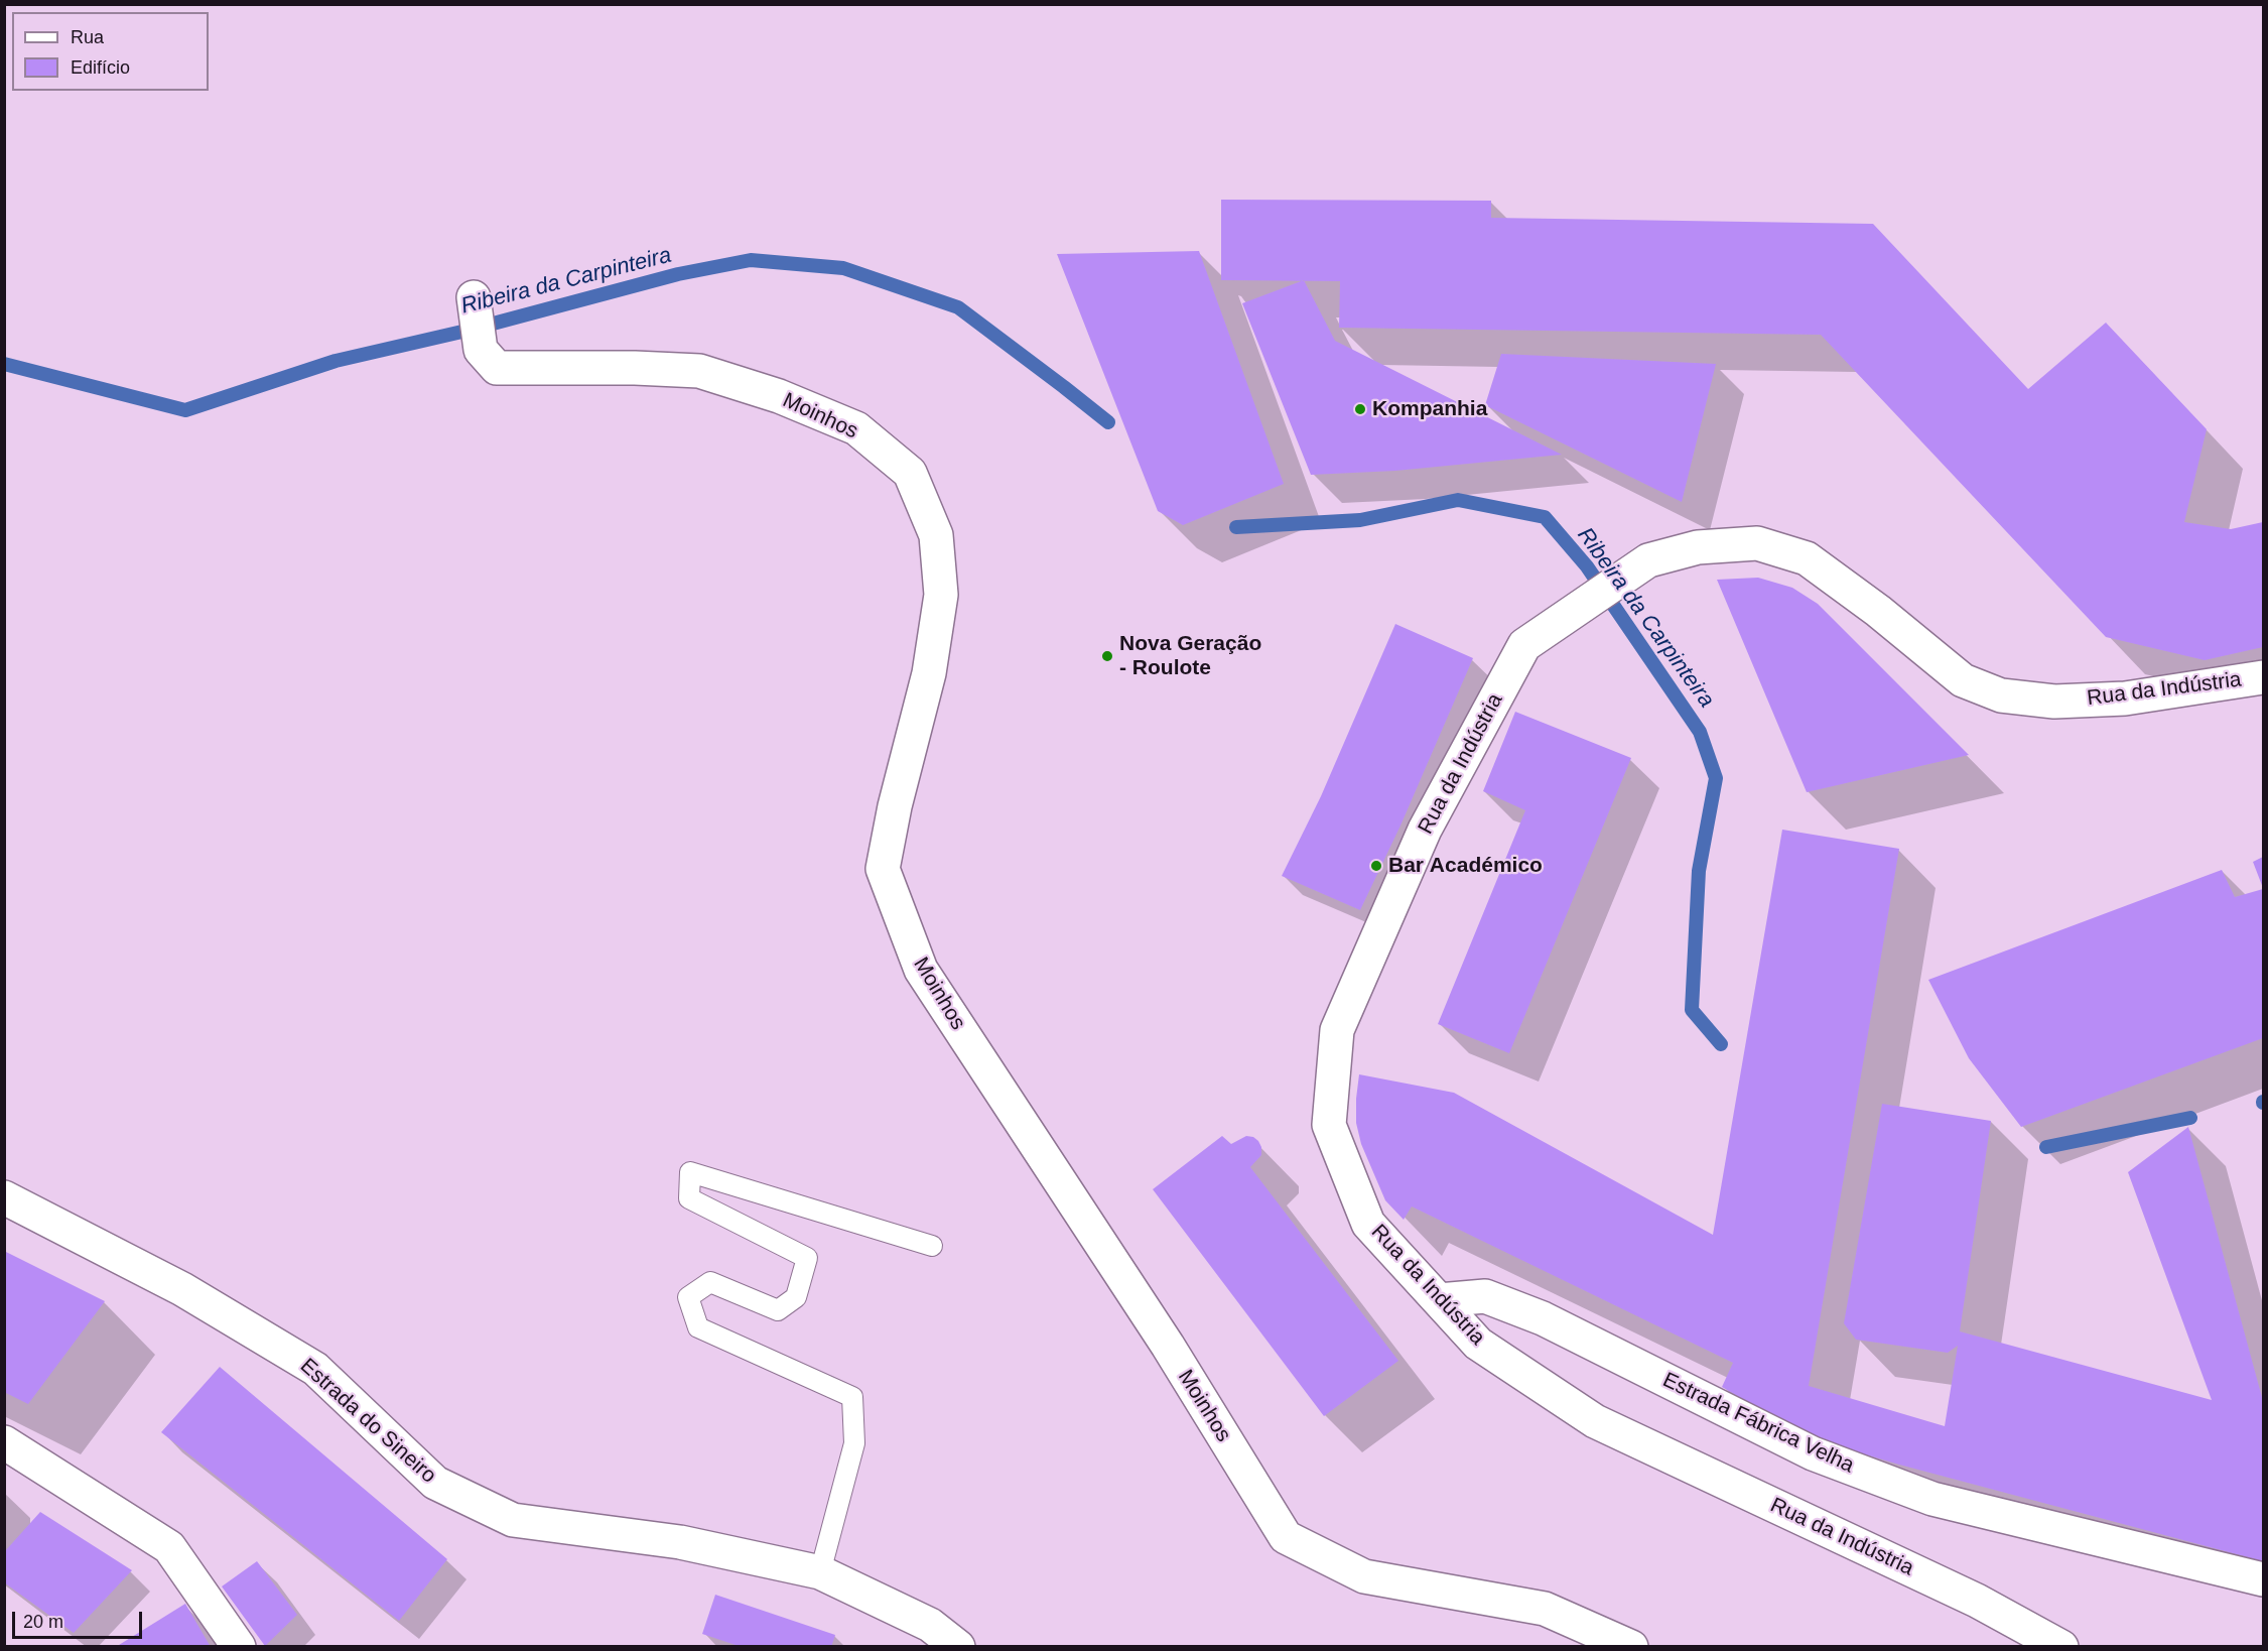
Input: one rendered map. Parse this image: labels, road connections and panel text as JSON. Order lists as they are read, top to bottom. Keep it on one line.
{"streets":{"street":["Moinhos","Rua da Indústria","Estrada do Sineiro","Estrada Fábrica Velha"]},"crossings":[["Rua da Indústria","Estrada Fábrica Velha"]],"water":["Ribeira da Carpinteira"],"places":["Kompanhia","Nova Geração - Roulote","Bar Académico"],"legend":["Rua","Edifício"],"scale_bar":"20 m"}
